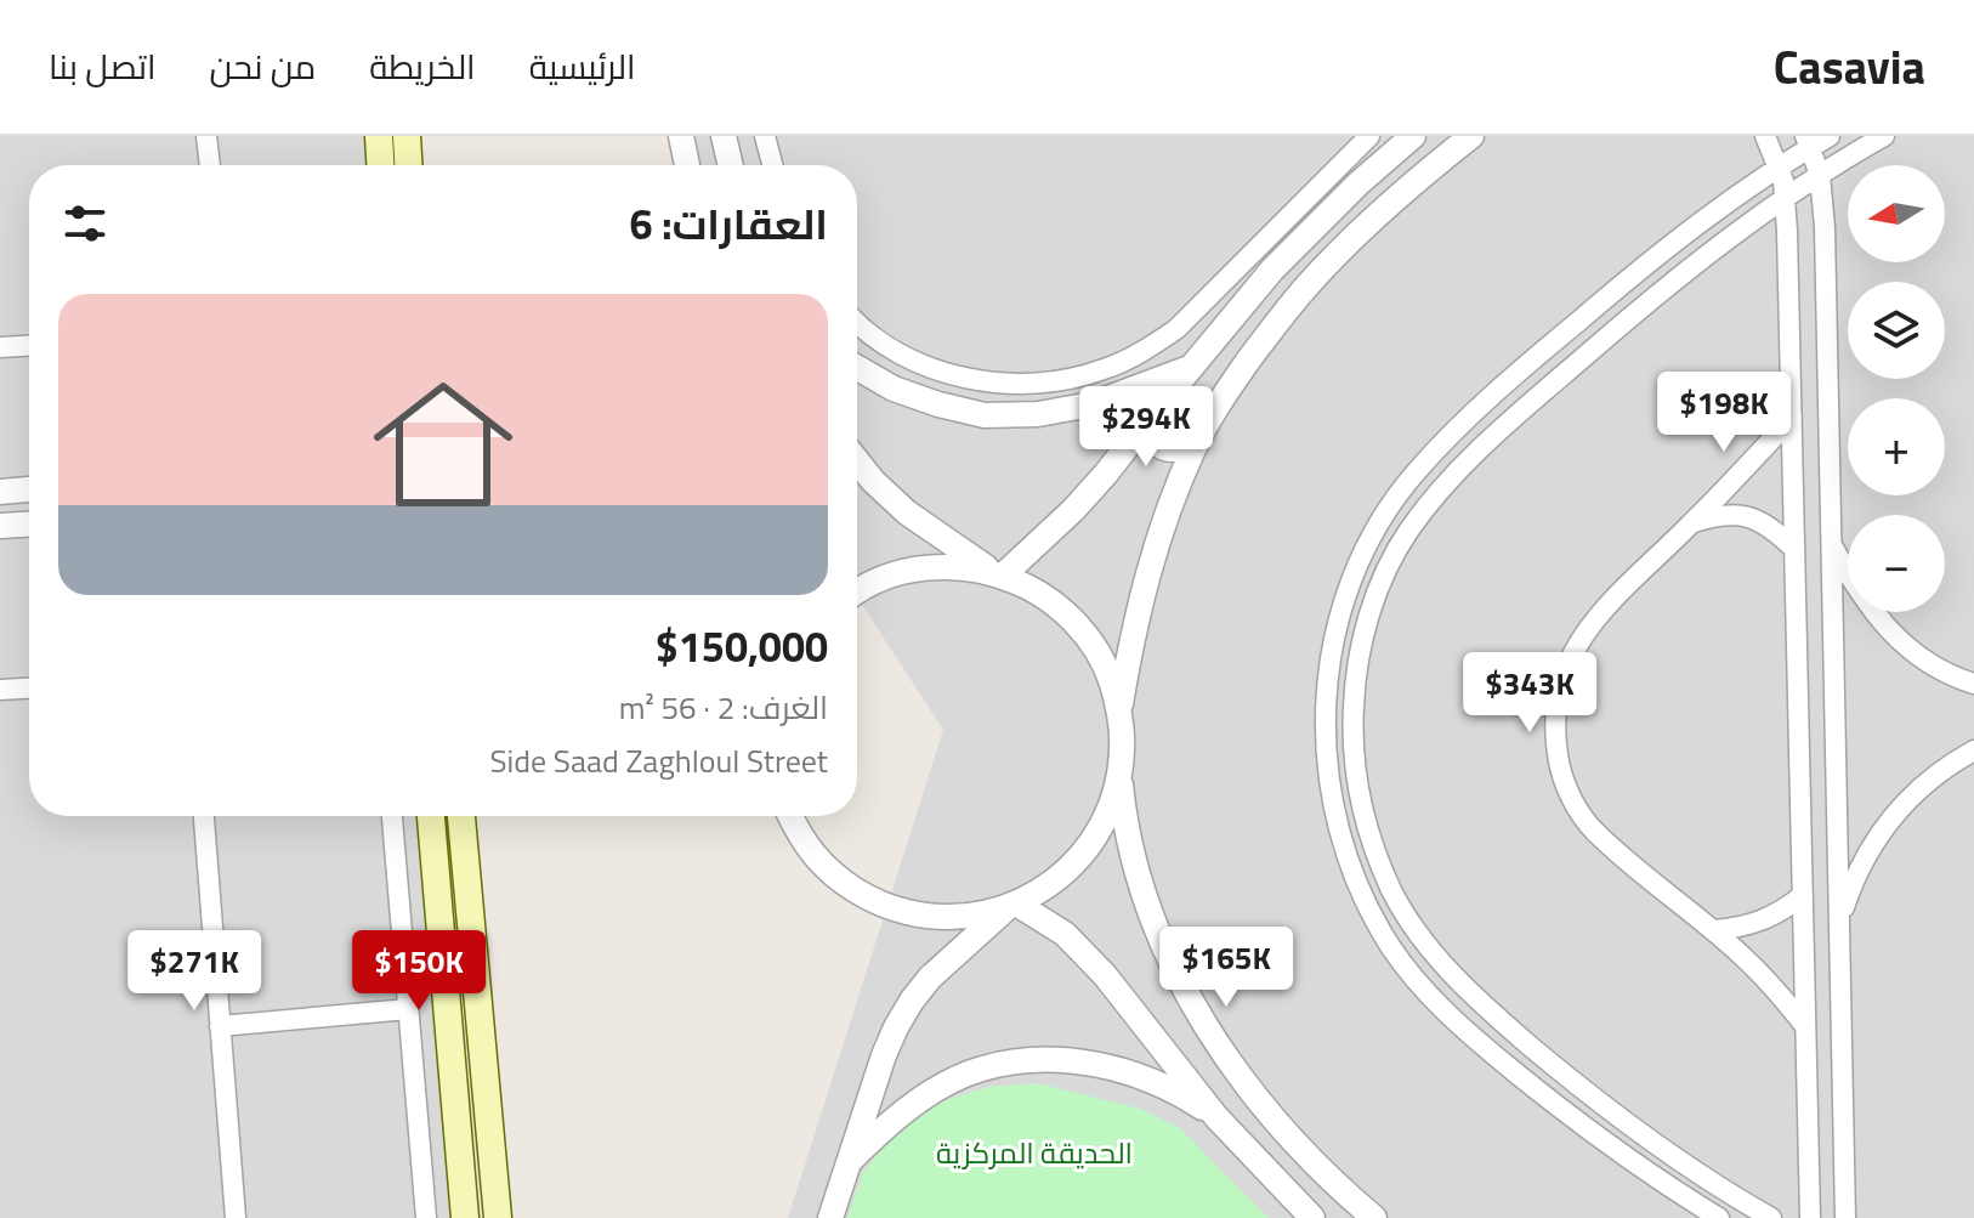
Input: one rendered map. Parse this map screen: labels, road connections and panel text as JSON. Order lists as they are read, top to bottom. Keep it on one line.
{"parks":["الحديقة المركزية"],"north":"left","page":{"header":"Casavia","nav":["الرئيسية","الخريطة","من نحن","اتصل بنا"],"map_buttons":["+","−"],"heading":"العقارات: 6","list":[{"name":"$150,000","note":"الغرف: 2 · 56 m² · Side Saad Zaghloul Street"}],"price":["$198K","$294K","$343K","$165K","$271K","$150K"]}}
